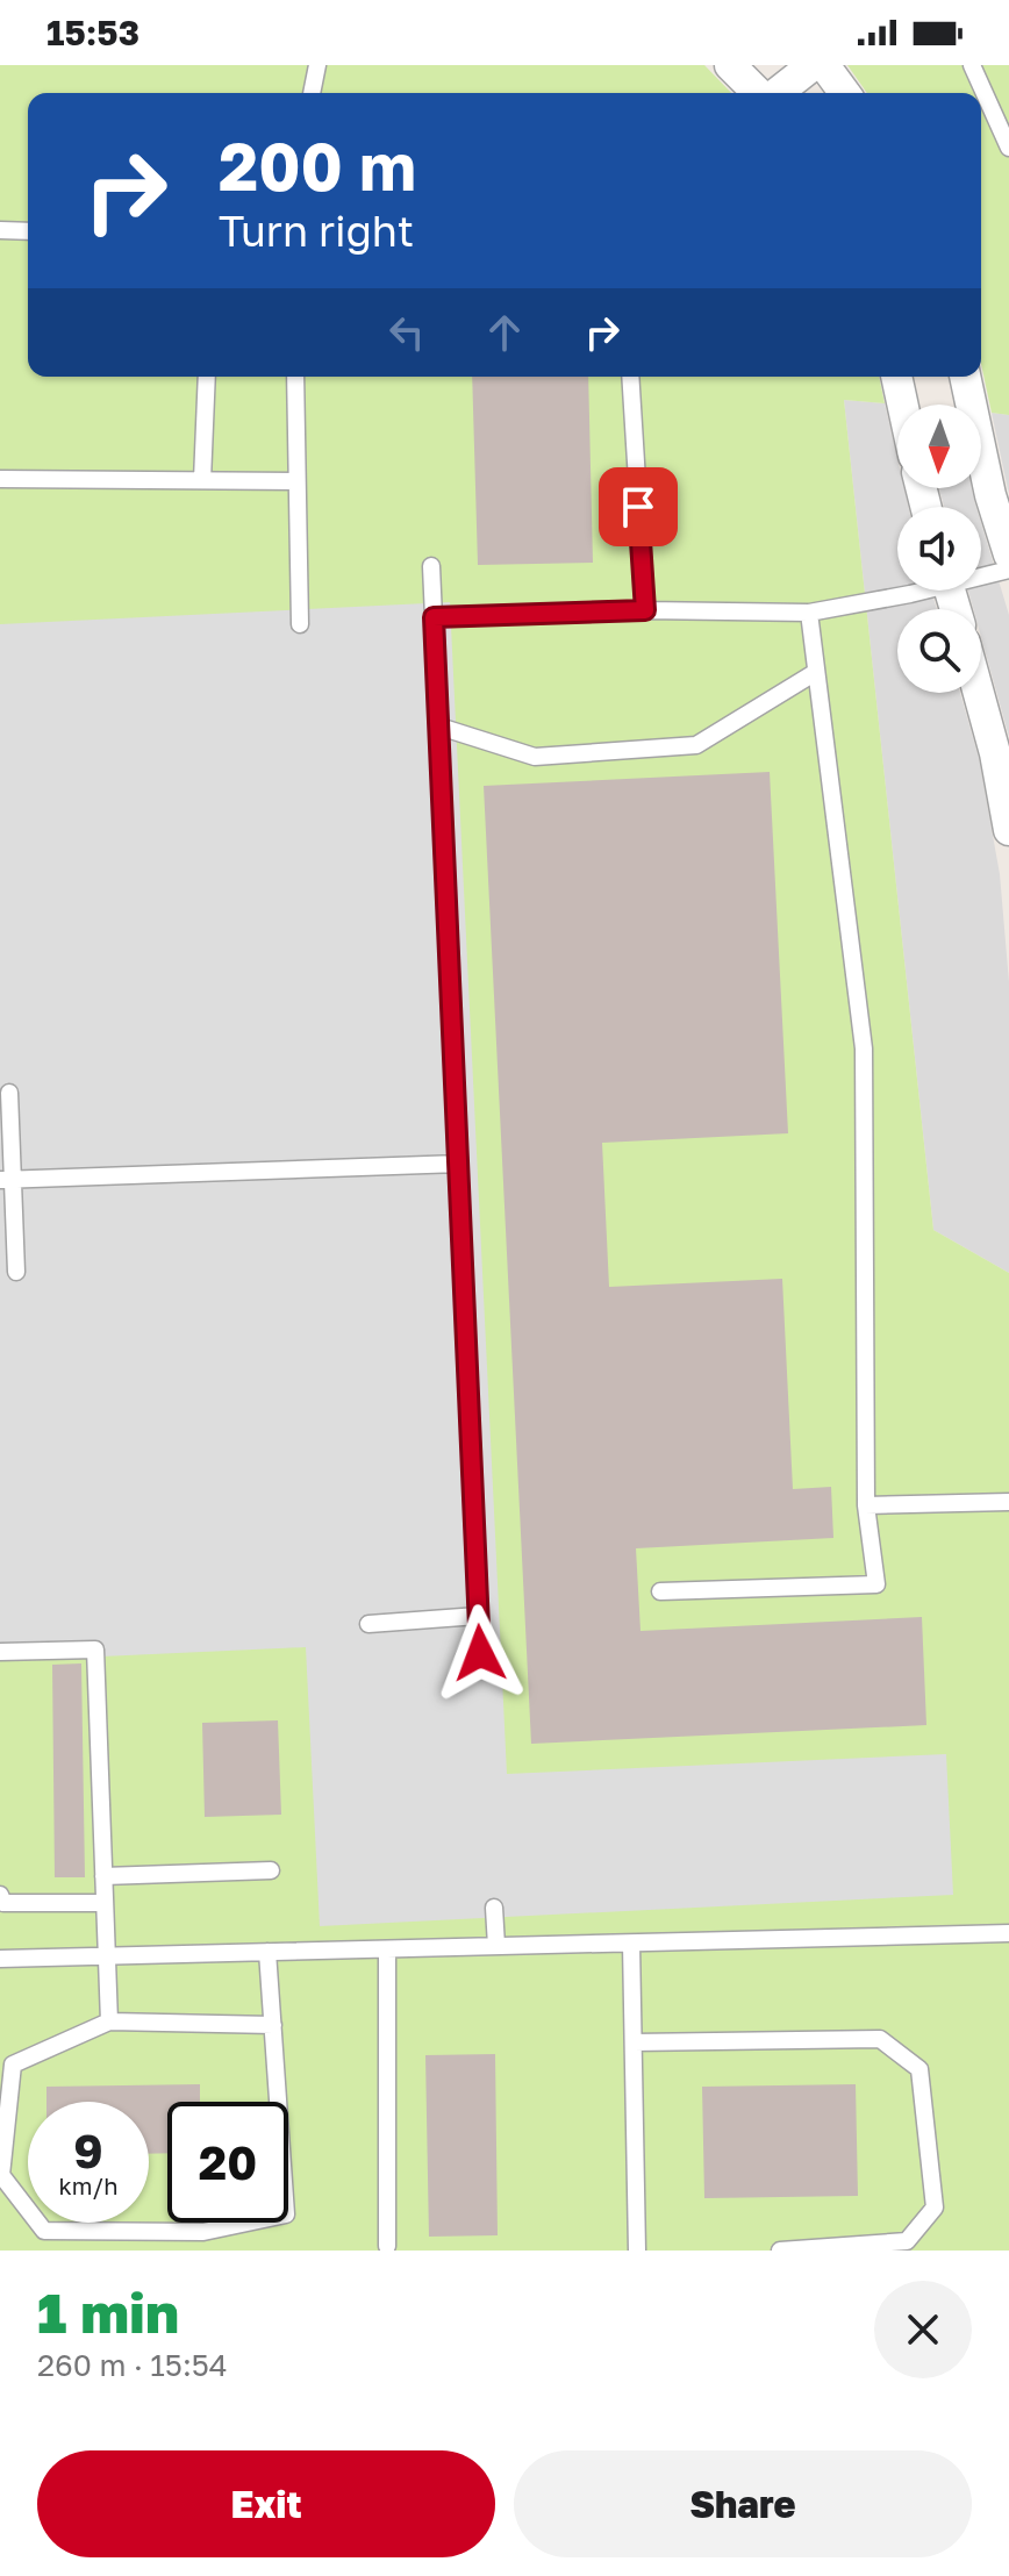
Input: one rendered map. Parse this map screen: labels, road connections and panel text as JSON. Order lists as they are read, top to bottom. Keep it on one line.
{"north":"bottom","page":{"status":"15:53","turn":["200 m","Turn right"],"speed":"9 km/h","limit":"20","heading":["1 min","260 m · 15:54"],"buttons":["Exit","Share"]}}
